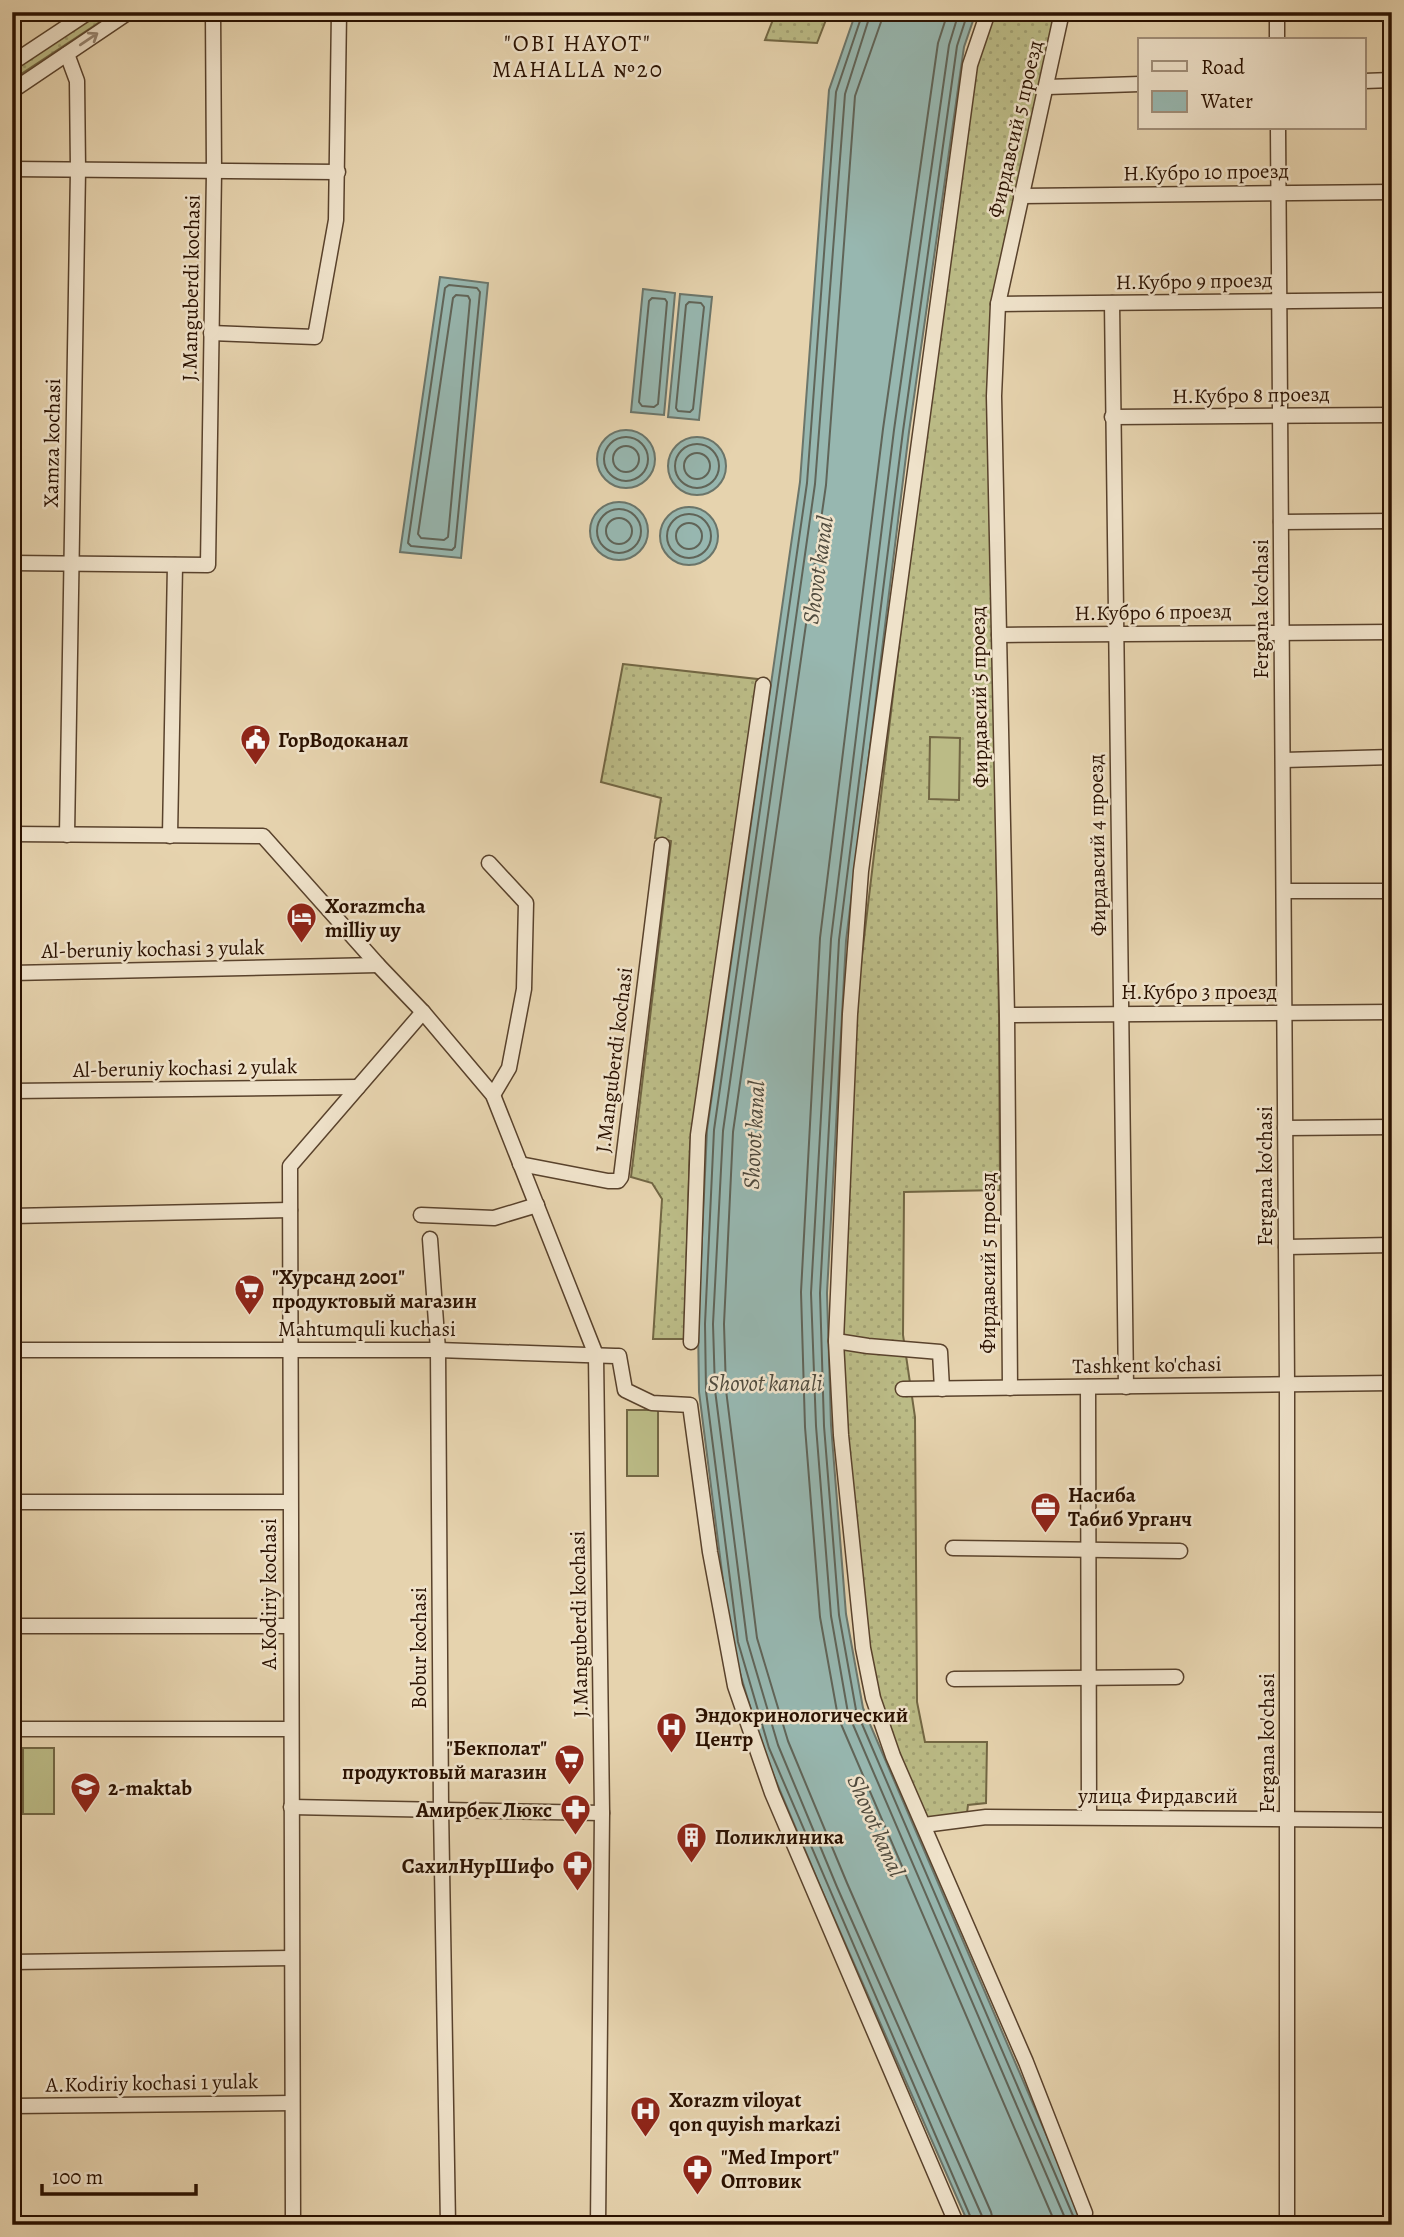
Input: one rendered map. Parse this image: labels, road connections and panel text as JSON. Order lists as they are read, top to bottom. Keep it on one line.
{"streets":{"street":["Фирдавсий 5 проезд","Н.Кубро 10 проезд","Н.Кубро 9 проезд","J.Manguberdi kochasi","Н.Кубро 8 проезд","Xamza kochasi","Fergana ko'chasi","Н.Кубро 6 проезд","Фирдавсий 4 проезд","Al-beruniy kochasi 3 yulak","Н.Кубро 3 проезд","Al-beruniy kochasi 2 yulak","Mahtumquli kuchasi","Tashkent ko'chasi","A.Kodiriy kochasi","Bobur kochasi","улица Фирдавсий","A.Kodiriy kochasi 1 yulak"]},"crossings":[["Фирдавсий 5 проезд","Н.Кубро 10 проезд"],["Фирдавсий 5 проезд","Н.Кубро 9 проезд"],["Фирдавсий 5 проезд","Н.Кубро 6 проезд"],["Фирдавсий 5 проезд","Н.Кубро 3 проезд"],["Фирдавсий 5 проезд","Tashkent ko'chasi"],["Н.Кубро 10 проезд","Fergana ko'chasi"],["Н.Кубро 9 проезд","Fergana ko'chasi"],["Н.Кубро 9 проезд","Фирдавсий 4 проезд"],["J.Manguberdi kochasi","Al-beruniy kochasi 3 yulak"],["J.Manguberdi kochasi","Mahtumquli kuchasi"],["J.Manguberdi kochasi","A.Kodiriy kochasi"],["Н.Кубро 8 проезд","Fergana ko'chasi"],["Н.Кубро 8 проезд","Фирдавсий 4 проезд"],["Fergana ko'chasi","Н.Кубро 6 проезд"],["Fergana ko'chasi","Н.Кубро 3 проезд"],["Fergana ko'chasi","Tashkent ko'chasi"],["Fergana ko'chasi","улица Фирдавсий"],["Н.Кубро 6 проезд","Фирдавсий 4 проезд"],["Фирдавсий 4 проезд","Н.Кубро 3 проезд"],["Фирдавсий 4 проезд","Tashkent ko'chasi"],["Al-beruniy kochasi 2 yulak","A.Kodiriy kochasi"],["Mahtumquli kuchasi","A.Kodiriy kochasi"],["Mahtumquli kuchasi","Bobur kochasi"],["A.Kodiriy kochasi","A.Kodiriy kochasi 1 yulak"]],"districts":["\"OBI HAYOT\" MAHALLA №20"],"water":["Shovot kanal","Shovot kanali"],"places":{"public building":["ГорВодоканал"],"hotel":["Xorazmcha milliy uy"],"supermarket":["\"Хурсанд 2001\" продуктовый магазин","\"Бекполат\" продуктовый магазин"],"office":["Насиба Табиб Урганч"],"hospital":["Эндокринологический Центр","Xorazm viloyat qon quyish markazi"],"school or university":["2-maktab"],"pharmacy":["Амирбек Люкс","СахилНурШифо","\"Med Import\" Оптовик"],"building":["Поликлиника"]},"legend":["Road","Water"],"scale_bar":"100 m"}
